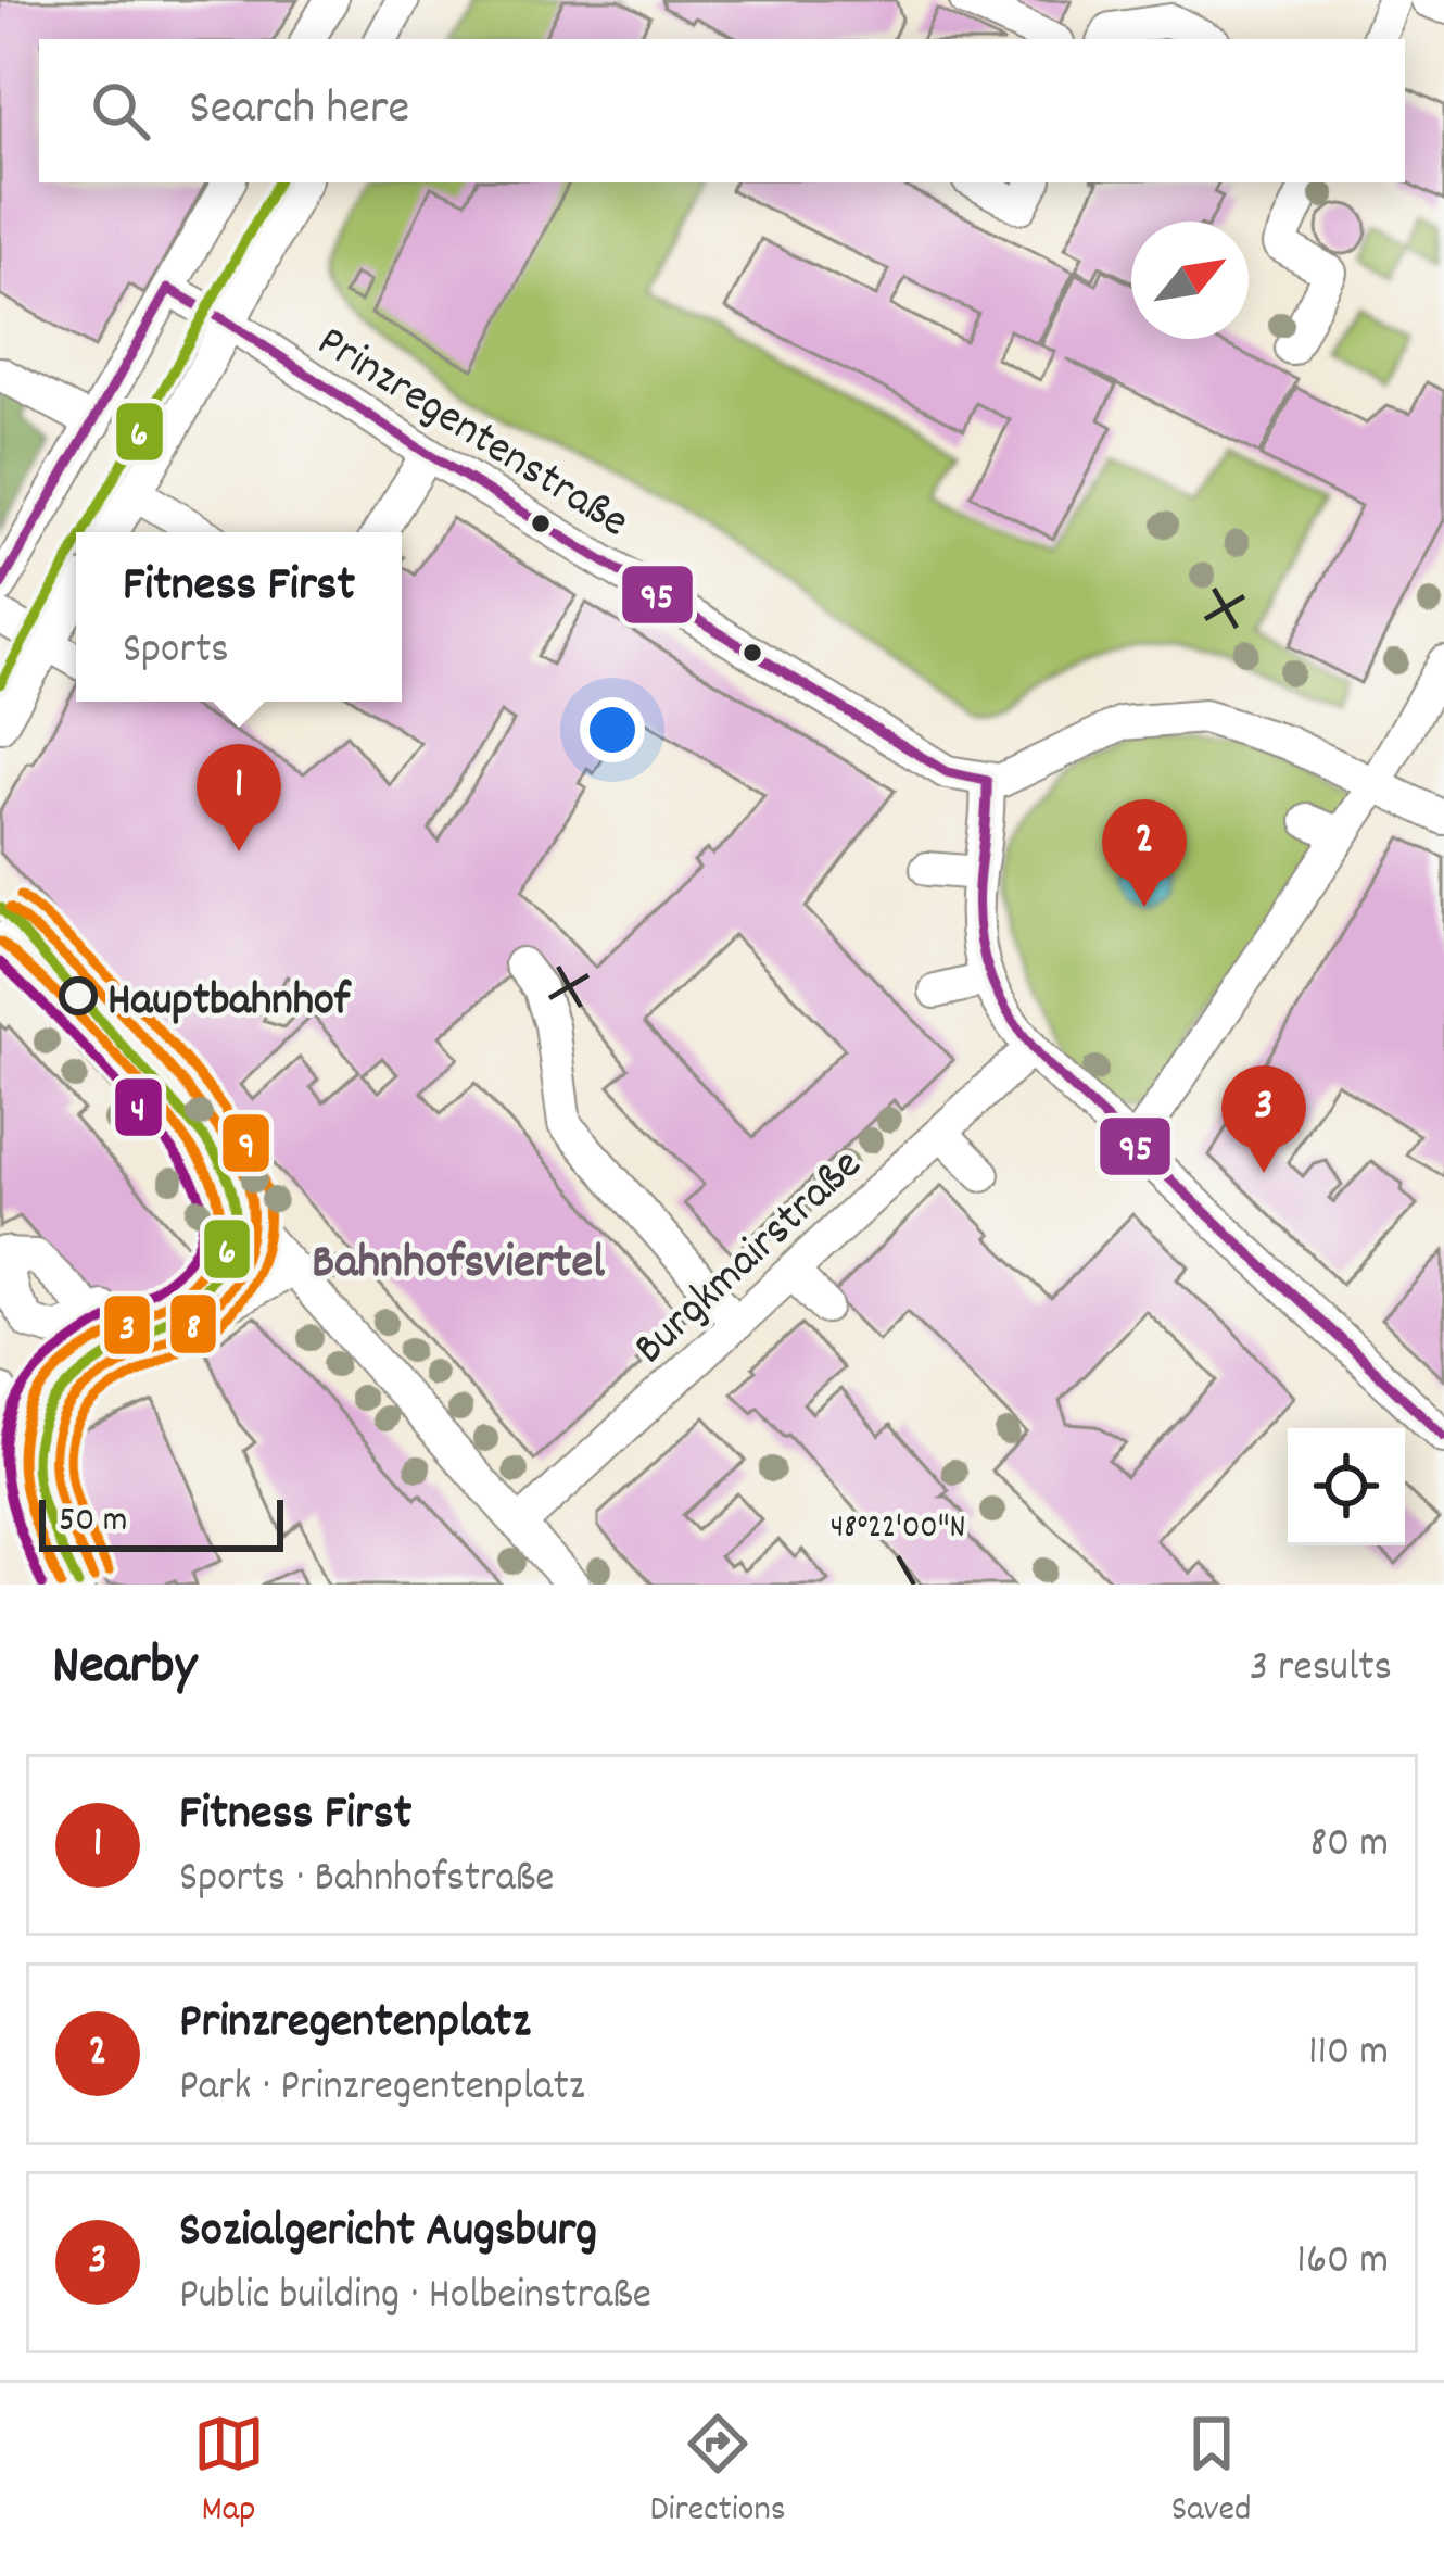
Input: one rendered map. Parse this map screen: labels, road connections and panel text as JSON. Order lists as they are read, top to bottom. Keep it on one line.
{"streets":{"street":["Prinzregentenstraße","Burgkmairstraße"]},"districts":["Bahnhofsviertel"],"places":["Hauptbahnhof"],"lines":["transit line 6","transit line 95","transit line 9","transit line 8","tram line 3","transit line 4"],"scale_bar":"50 m","north":"top right","page":{"search":"Search here","popup":["Fitness First","Sports"],"pins":["1","2","3"],"scale":"50 m","heading":["Nearby","3 results"],"list":[{"mark":"1","name":"Fitness First","note":"Sports · Bahnhofstraße","value":"80 m"},{"mark":"2","name":"Prinzregentenplatz","note":"Park · Prinzregentenplatz","value":"110 m"},{"mark":"3","name":"Sozialgericht Augsburg","note":"Public building · Holbeinstraße","value":"160 m"}],"nav":["Map","Directions","Saved"]},"coordinates":["48°22'00\"N"]}
